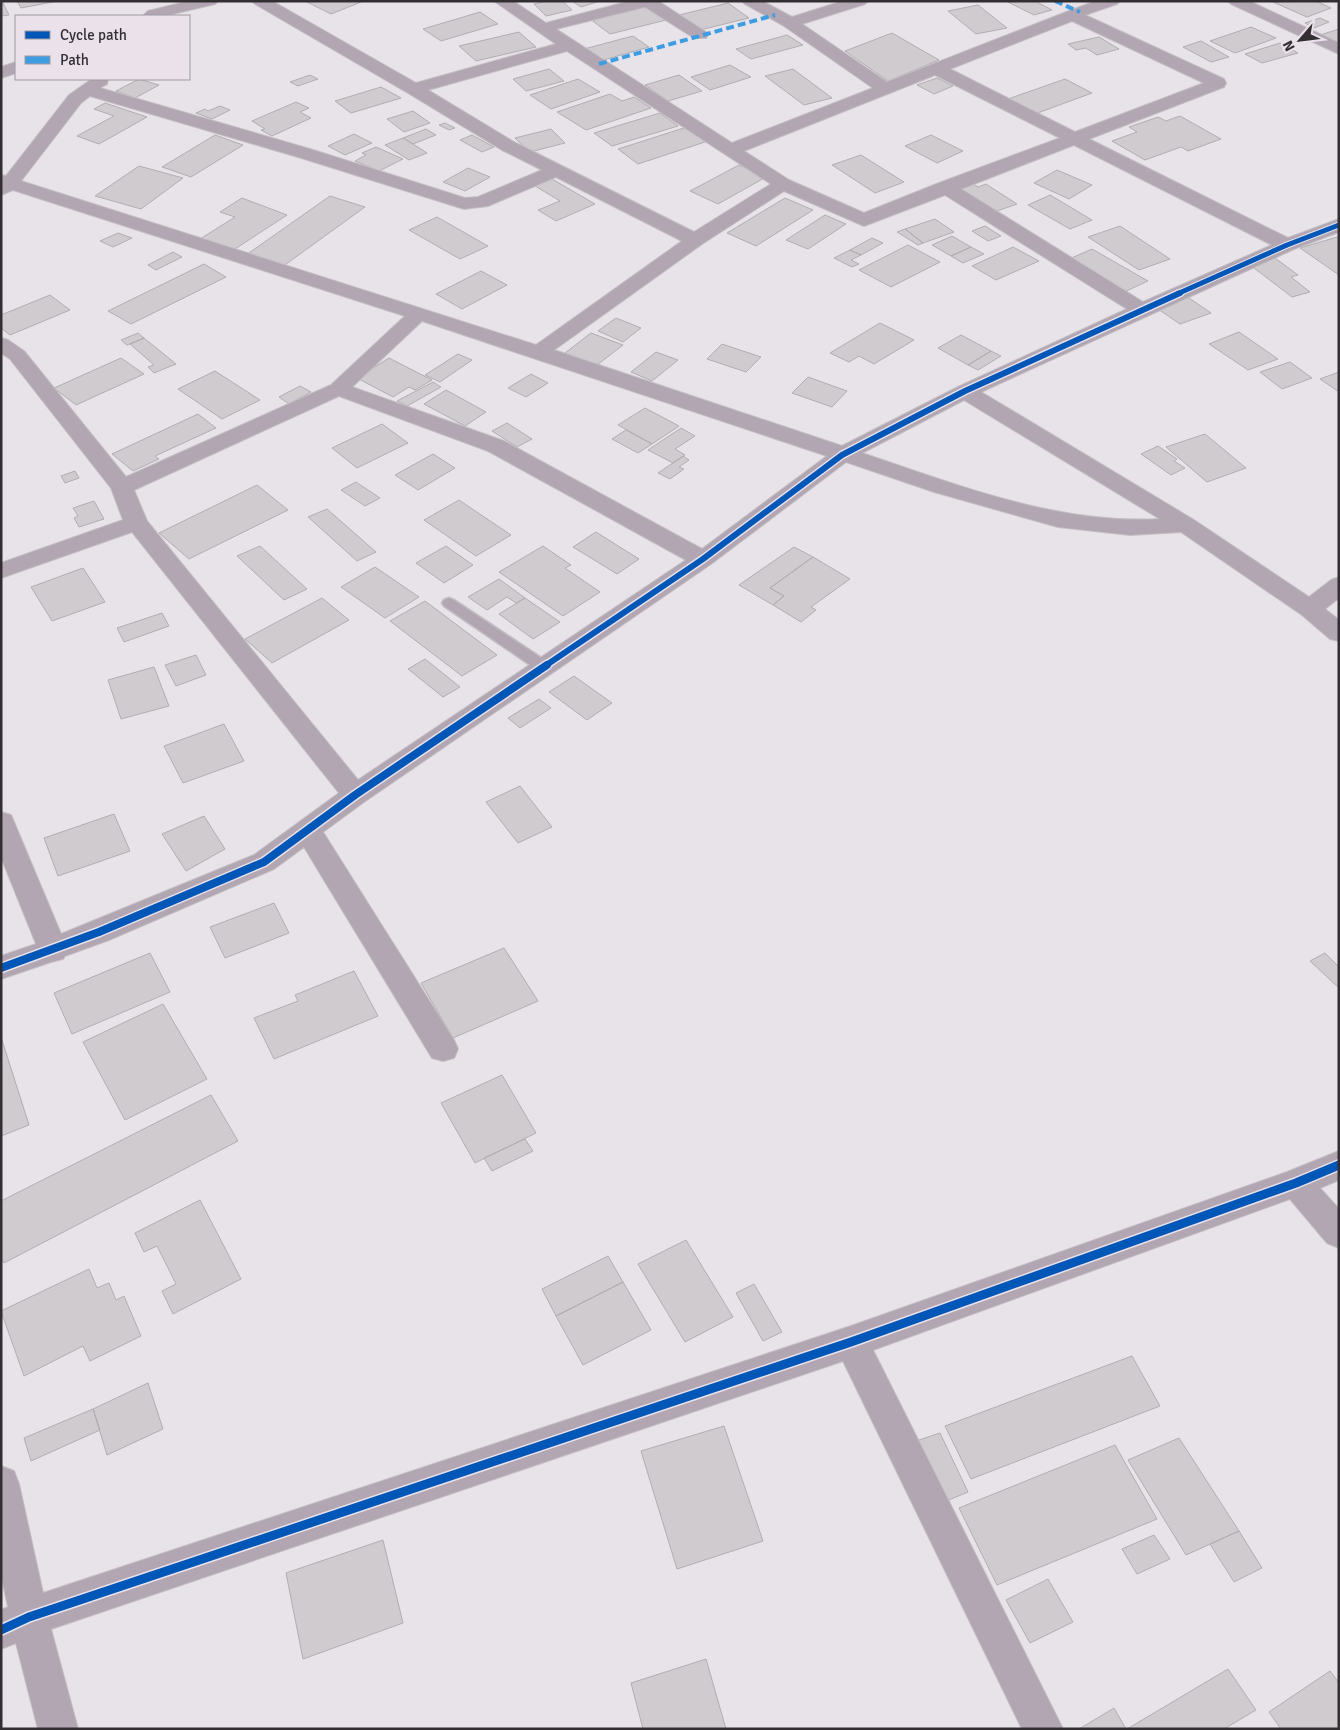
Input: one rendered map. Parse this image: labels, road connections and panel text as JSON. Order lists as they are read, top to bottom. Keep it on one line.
{"legend":["Cycle path","Path"],"north":"bottom left"}
